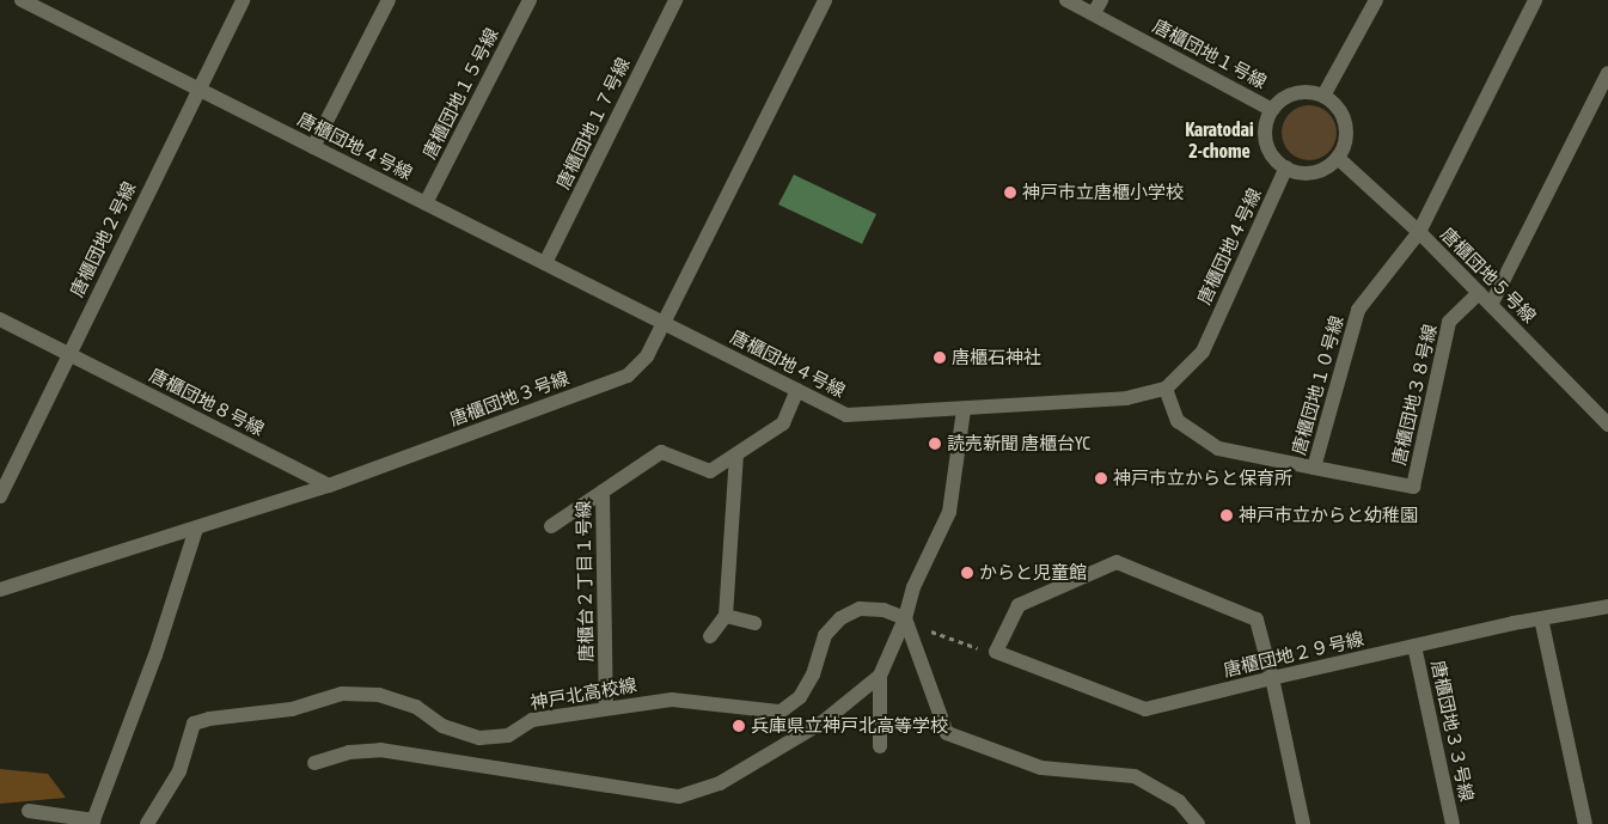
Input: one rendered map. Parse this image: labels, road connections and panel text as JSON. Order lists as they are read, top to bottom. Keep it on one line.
{"streets":{"street":["唐櫃団地１号線","唐櫃団地１５号線","唐櫃団地１７号線","唐櫃団地４号線","唐櫃団地２号線","唐櫃団地５号線","唐櫃団地１０号線","唐櫃団地３８号線","唐櫃団地３号線","唐櫃団地８号線","唐櫃台２丁目１号線","唐櫃団地２９号線","神戸北高校線","唐櫃団地３３号線"]},"crossings":[["唐櫃団地１号線","唐櫃団地４号線"],["唐櫃団地１号線","唐櫃団地５号線"],["唐櫃団地１５号線","唐櫃団地４号線"],["唐櫃団地１７号線","唐櫃団地４号線"],["唐櫃団地４号線","唐櫃団地２号線"],["唐櫃団地４号線","唐櫃団地５号線"],["唐櫃団地４号線","唐櫃団地１０号線"],["唐櫃団地４号線","唐櫃団地３号線"],["唐櫃団地２号線","唐櫃団地８号線"],["唐櫃団地５号線","唐櫃団地１０号線"],["唐櫃団地５号線","唐櫃団地３８号線"],["唐櫃団地１０号線","唐櫃団地３８号線"],["唐櫃団地３号線","唐櫃団地８号線"],["唐櫃台２丁目１号線","神戸北高校線"],["唐櫃団地２９号線","唐櫃団地３３号線"]],"districts":["Karatodai 2-chome"],"places":["神戸市立唐櫃小学校","唐櫃石神社","読売新聞 唐櫃台YC","神戸市立からと保育所","神戸市立からと幼稚園","からと児童館","兵庫県立神戸北高等学校"]}
